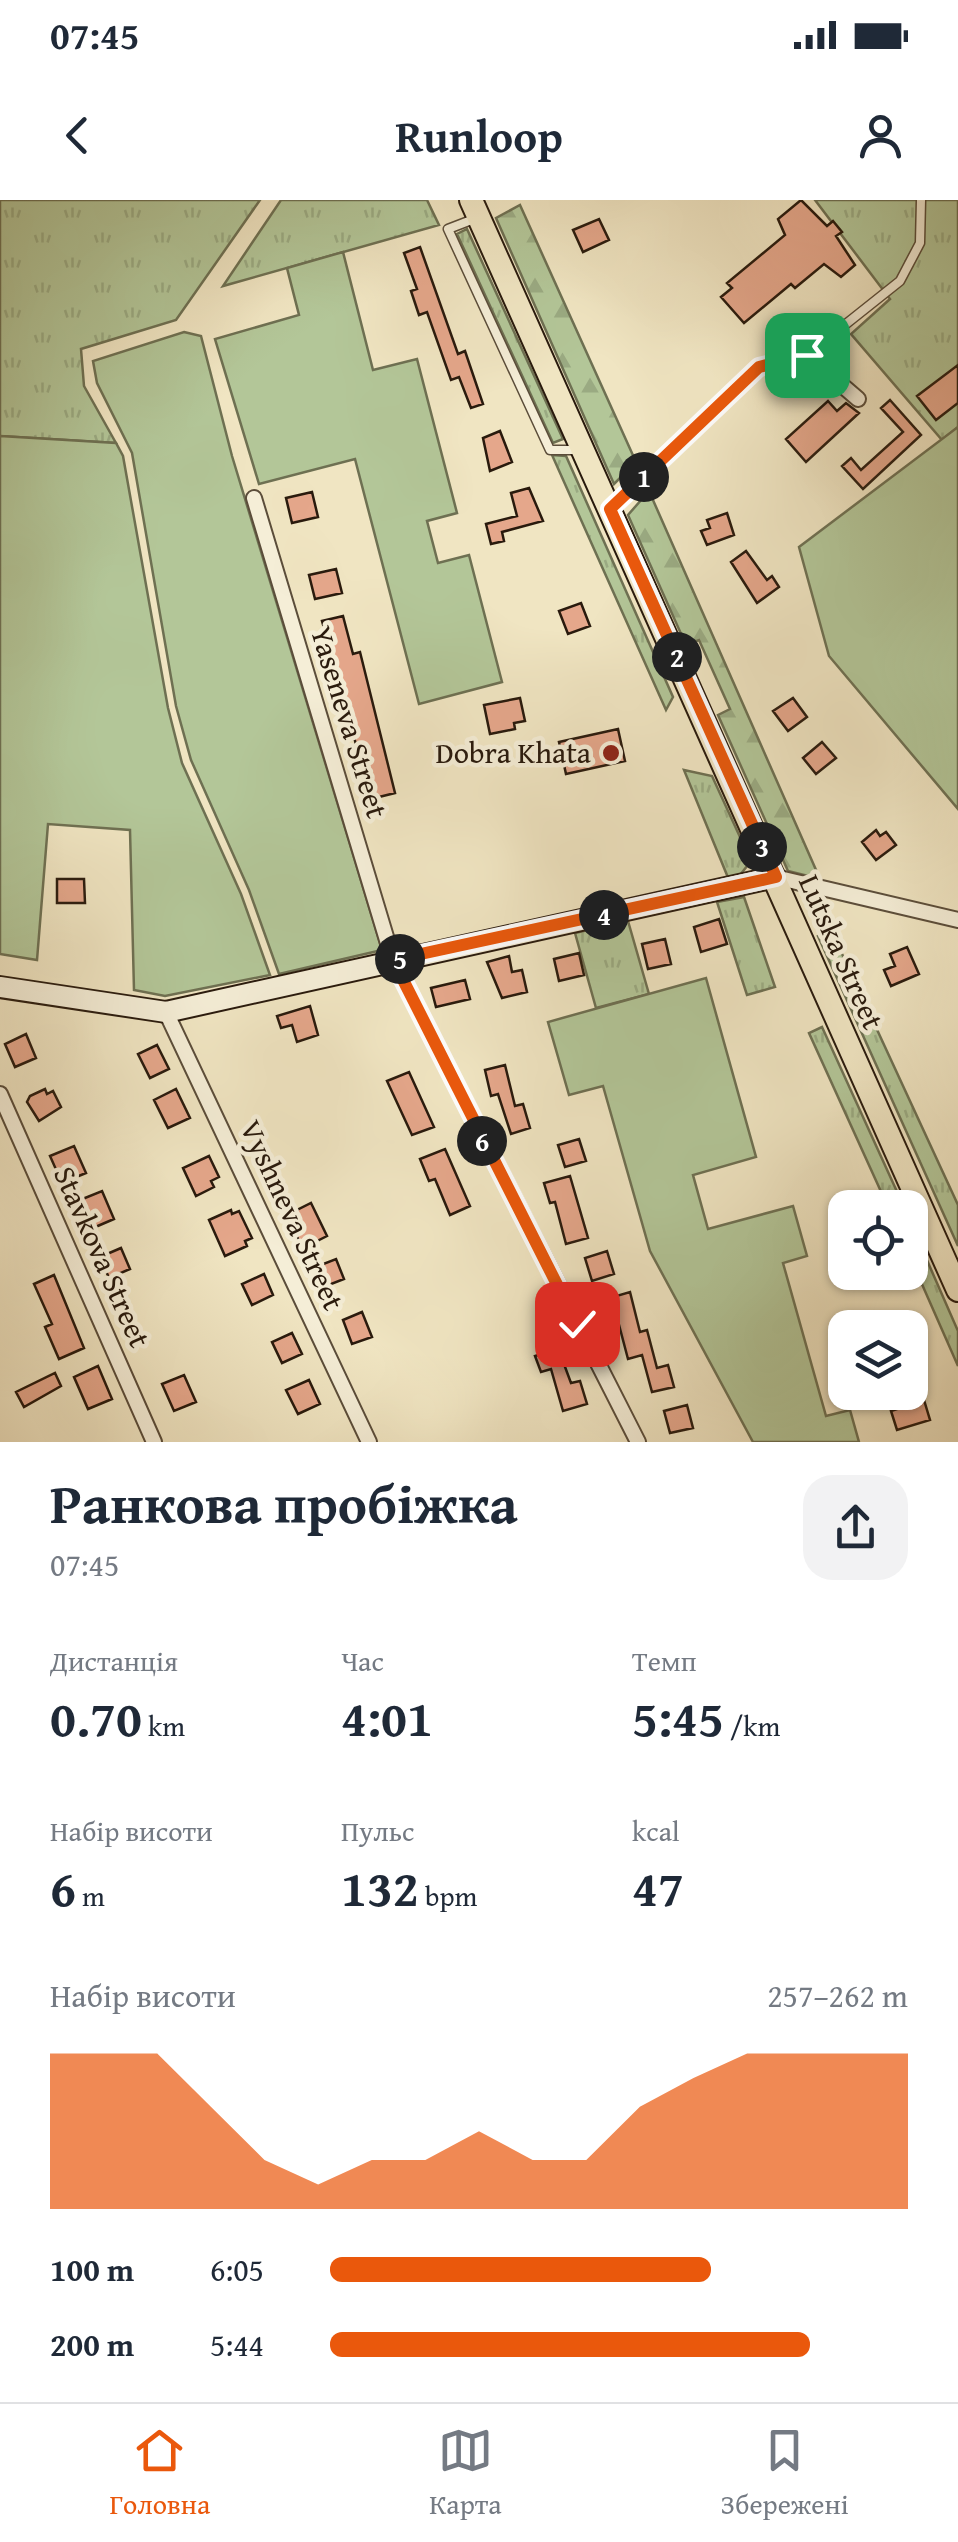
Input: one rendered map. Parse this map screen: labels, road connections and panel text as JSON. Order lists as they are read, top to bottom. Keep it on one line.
{"streets":{"main road":["Lutska Street"],"street":["Yaseneva Street","Vyshneva Street","Stavkova Street"]},"places":["Dobra Khata"],"page":{"status":"07:45","header":"Runloop","pins":["1","2","3","4","5","6"],"heading":["Ранкова пробіжка","07:45"],"stats":[["Дистанція","0.70 km"],["Час","4:01"],["Темп","5:45 /km"],["Набір висоти","6 m"],["Пульс","132 bpm"],["kcal","47"]],"chart":["Набір висоти","257–262 m"],"list":[{"name":"100 m","note":"6:05"},{"name":"200 m","note":"5:44"}],"tabs":["Головна","Карта","Збережені"]}}
